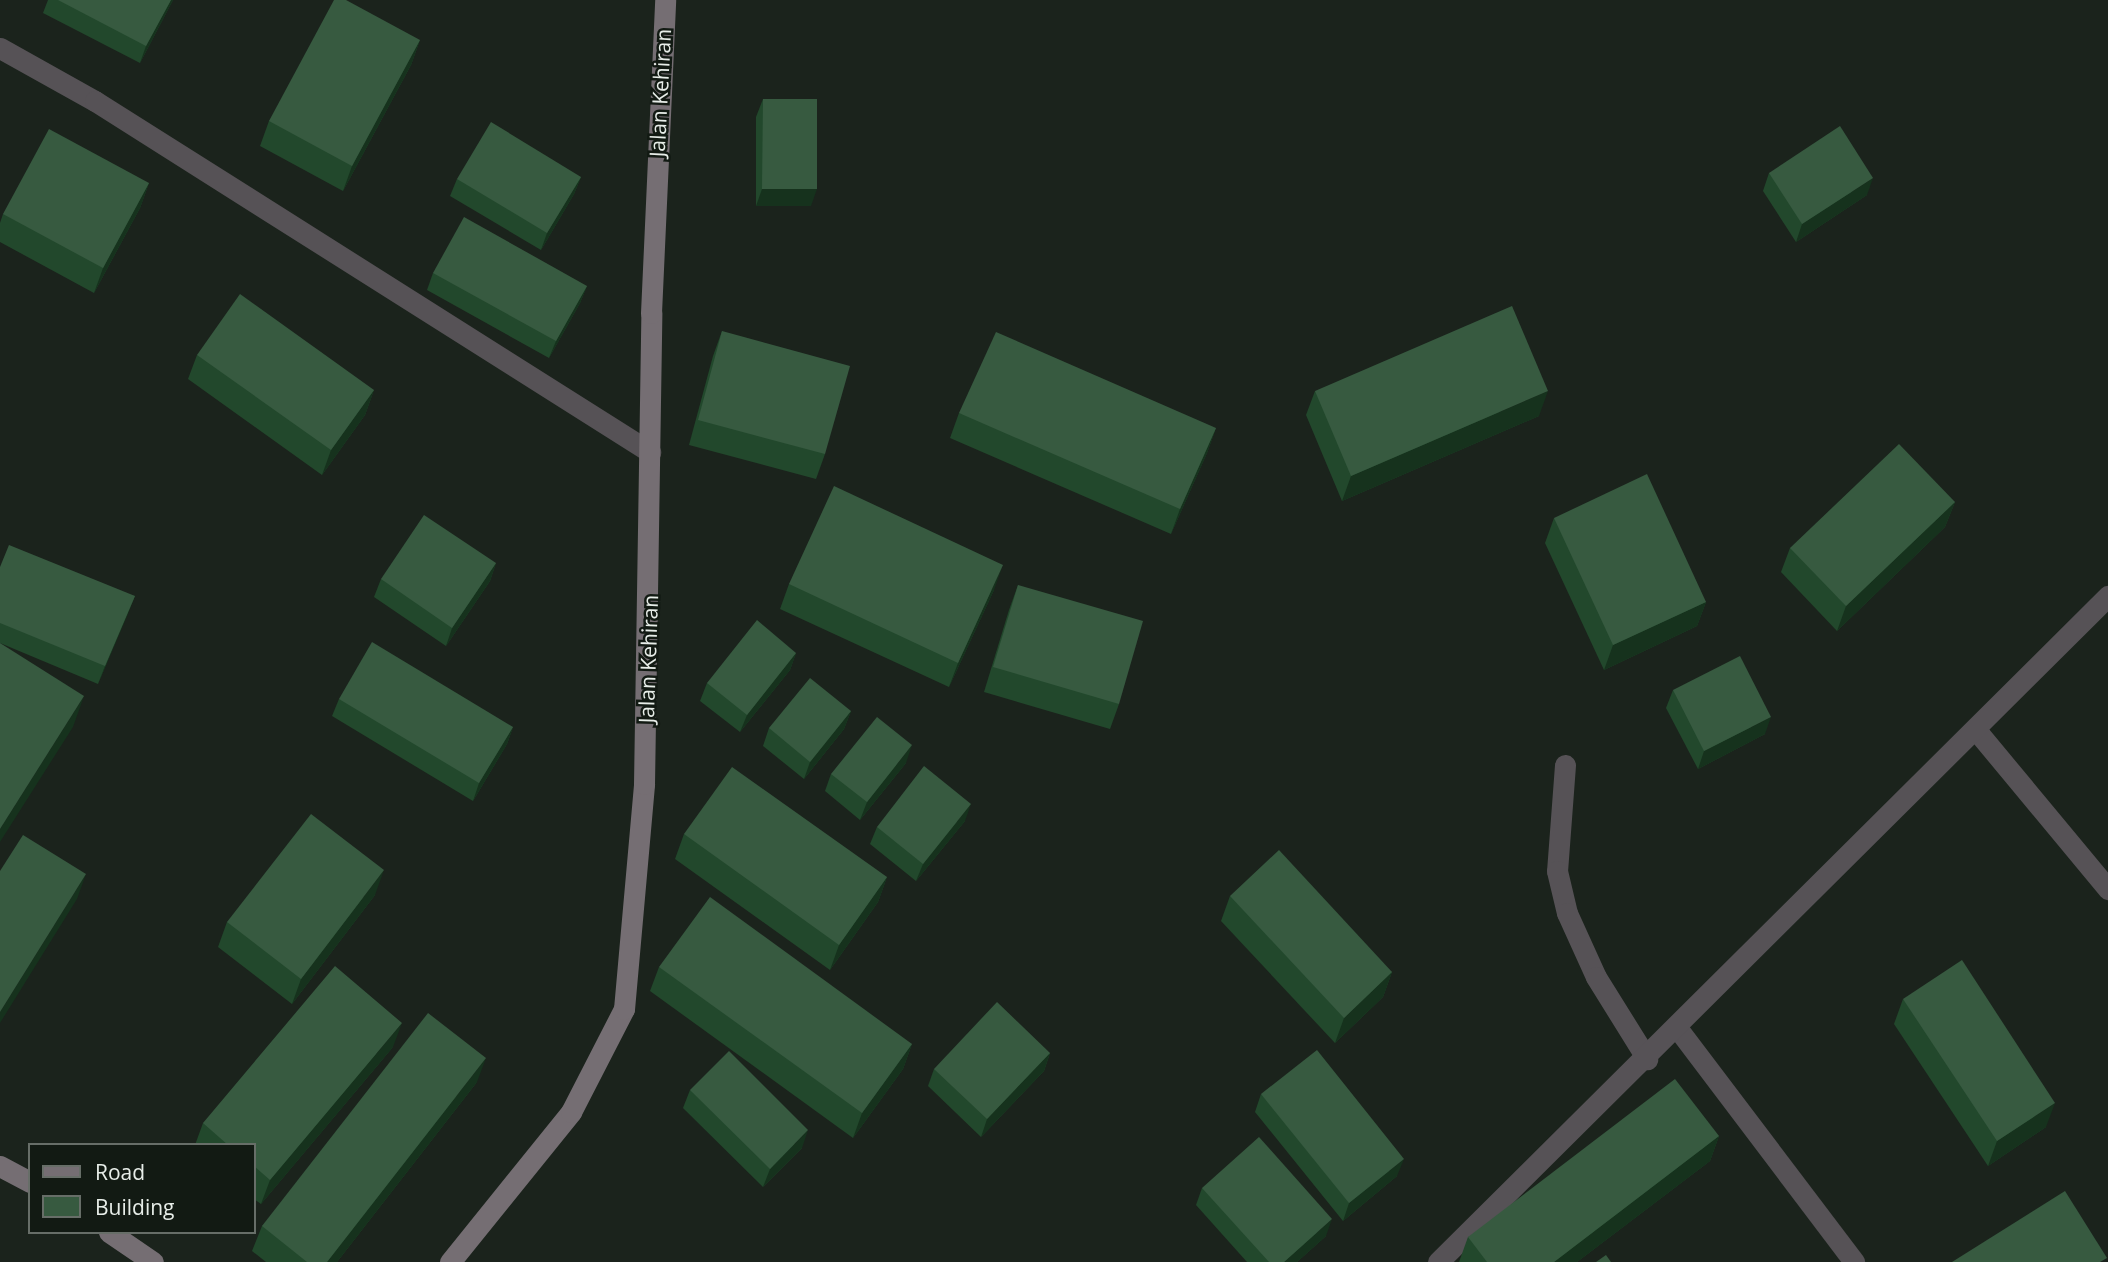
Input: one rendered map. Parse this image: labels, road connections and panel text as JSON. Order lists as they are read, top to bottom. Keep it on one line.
{"streets":{"street":["Jalan Kehiran"]},"legend":["Road","Building"]}
